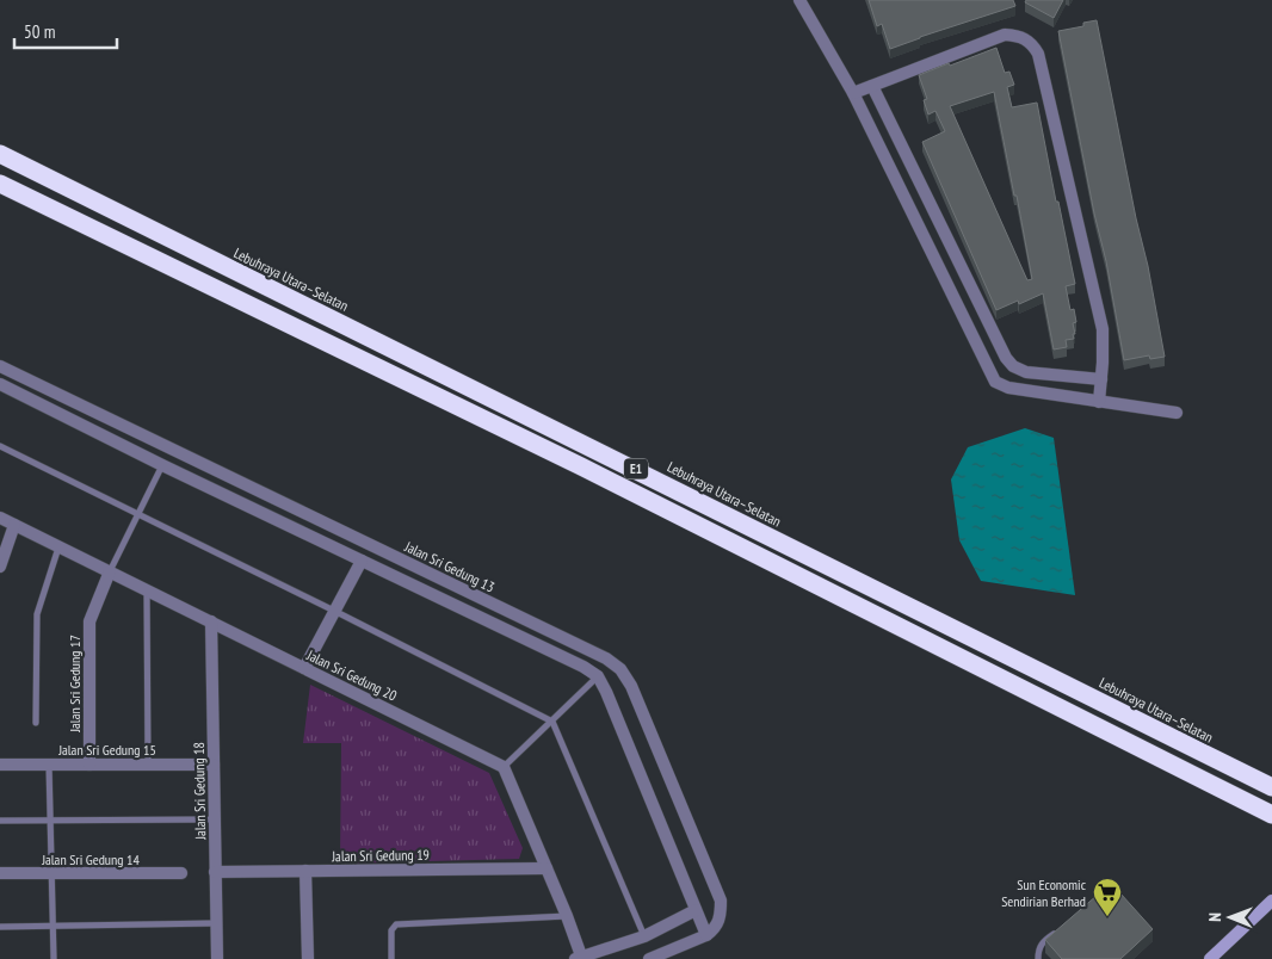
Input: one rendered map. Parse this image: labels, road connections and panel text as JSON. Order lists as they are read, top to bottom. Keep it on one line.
{"streets":{"highway":["Lebuhraya Utara–Selatan","E1"],"street":["Jalan Sri Gedung 13","Jalan Sri Gedung 20","Jalan Sri Gedung 17","Jalan Sri Gedung 15","Jalan Sri Gedung 18","Jalan Sri Gedung 19","Jalan Sri Gedung 14"]},"crossings":[["Jalan Sri Gedung 20","Jalan Sri Gedung 17"],["Jalan Sri Gedung 20","Jalan Sri Gedung 18"],["Jalan Sri Gedung 17","Jalan Sri Gedung 15"],["Jalan Sri Gedung 15","Jalan Sri Gedung 18"],["Jalan Sri Gedung 18","Jalan Sri Gedung 19"]],"places":{"supermarket":["Sun Economic Sendirian Berhad"]},"scale_bar":"50 m","north":"left"}
